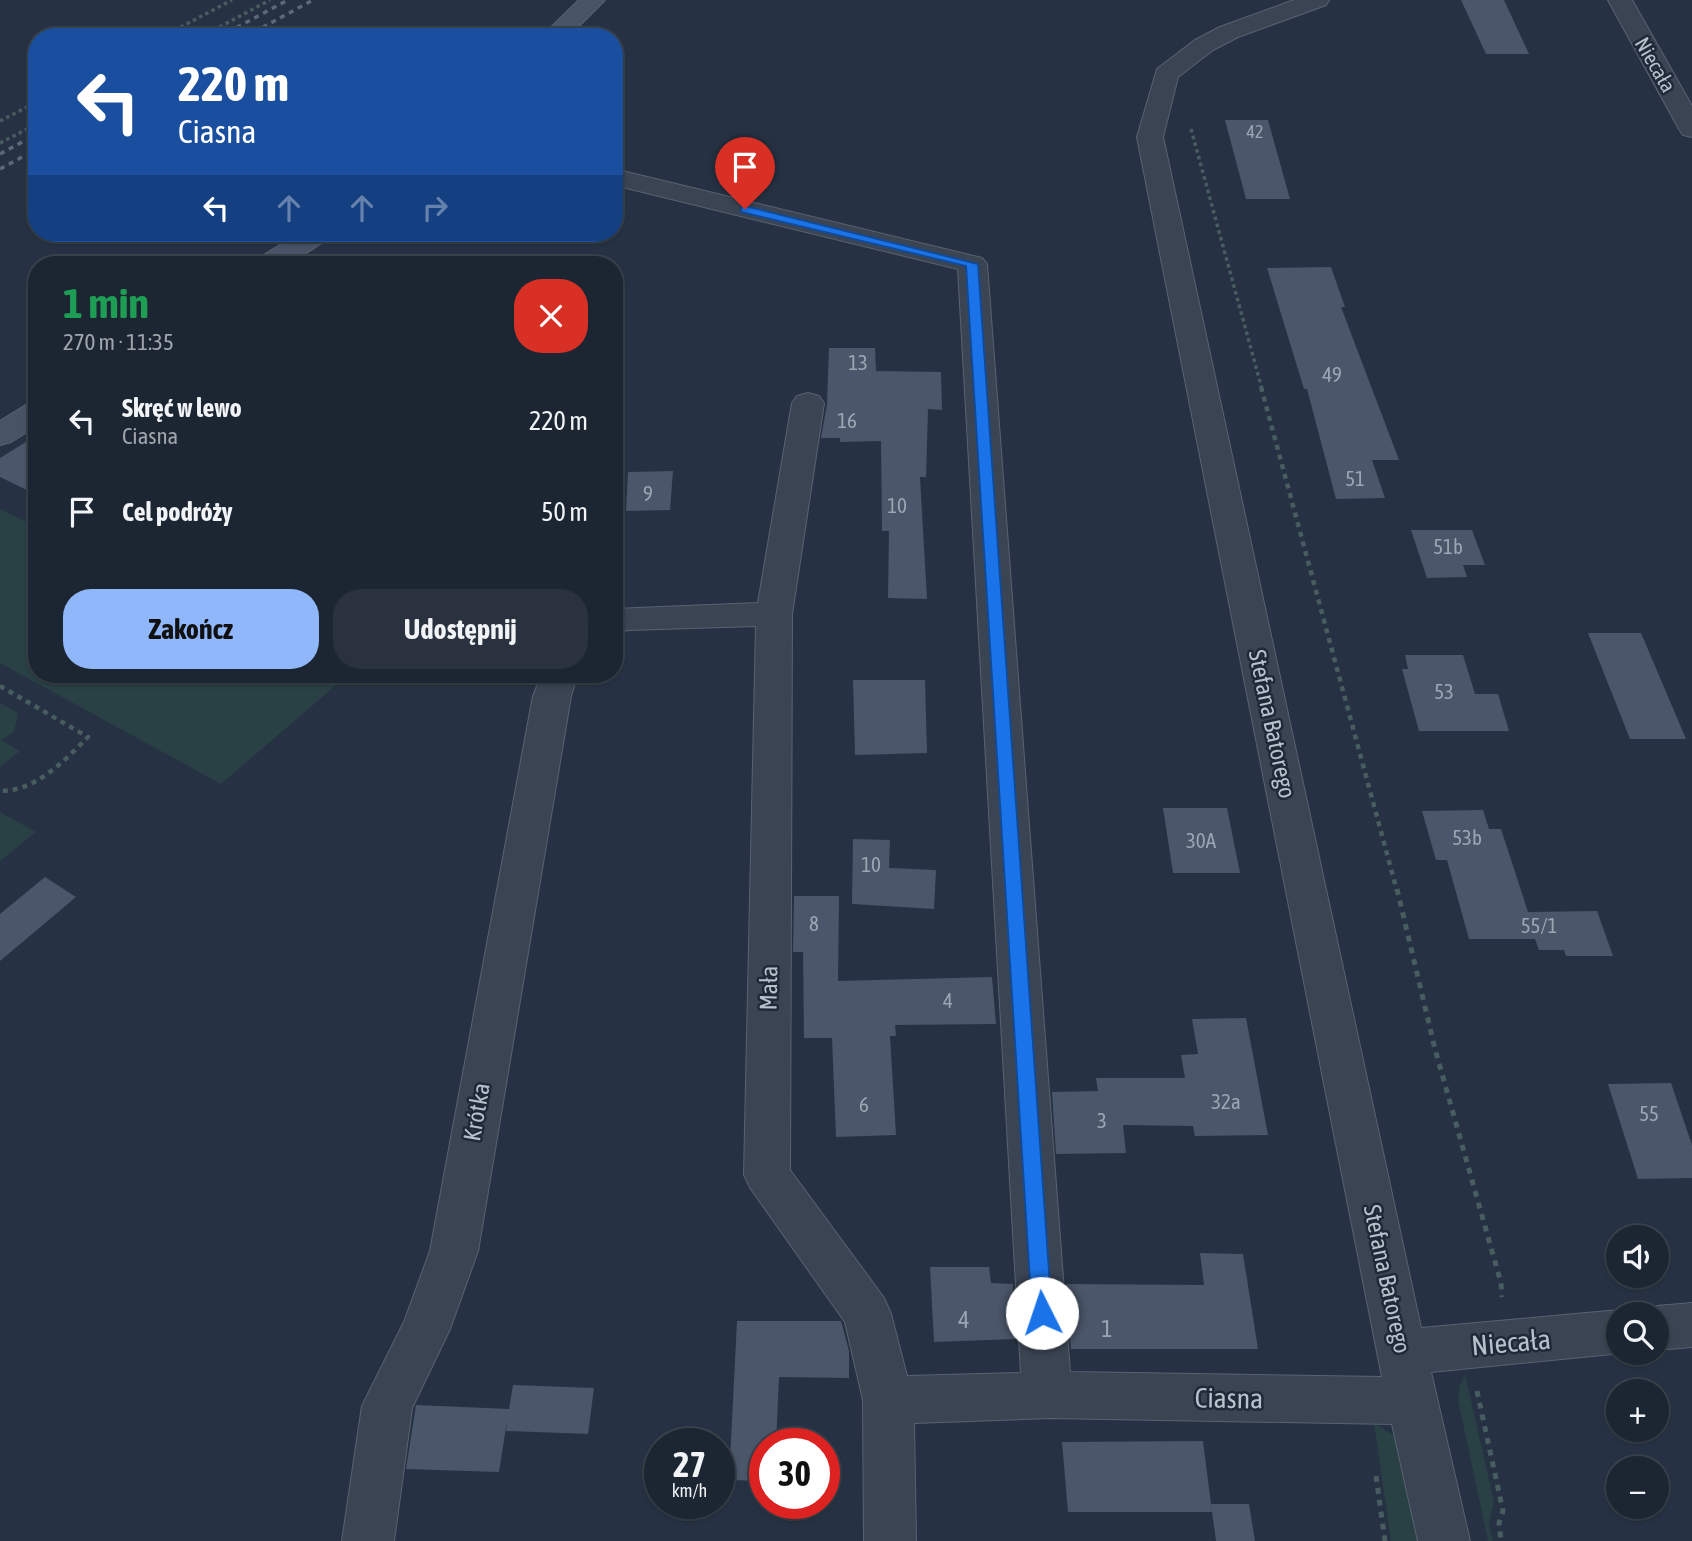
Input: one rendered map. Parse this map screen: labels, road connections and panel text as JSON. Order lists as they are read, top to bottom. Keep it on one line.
{"streets":{"street":["Niecała","Stefana Batorego","Mała","Krótka","Ciasna"]},"crossings":[["Niecała","Stefana Batorego"],["Stefana Batorego","Ciasna"],["Mała","Ciasna"]],"house_numbers":["42","13","49","16","51","9","10","51b","53","53b","30A","10","8","55/1","4","32a","6","55","3","4","1"],"page":{"turn":["220 m","Ciasna"],"heading":["1 min","270 m · 11:35"],"list":[{"name":"Skręć w lewo","note":"Ciasna","value":"220 m"},{"name":"Cel podróży","value":"50 m"}],"buttons":["Zakończ","Udostępnij"],"map_buttons":["+","−"],"speed":"27 km/h","limit":"30"}}
